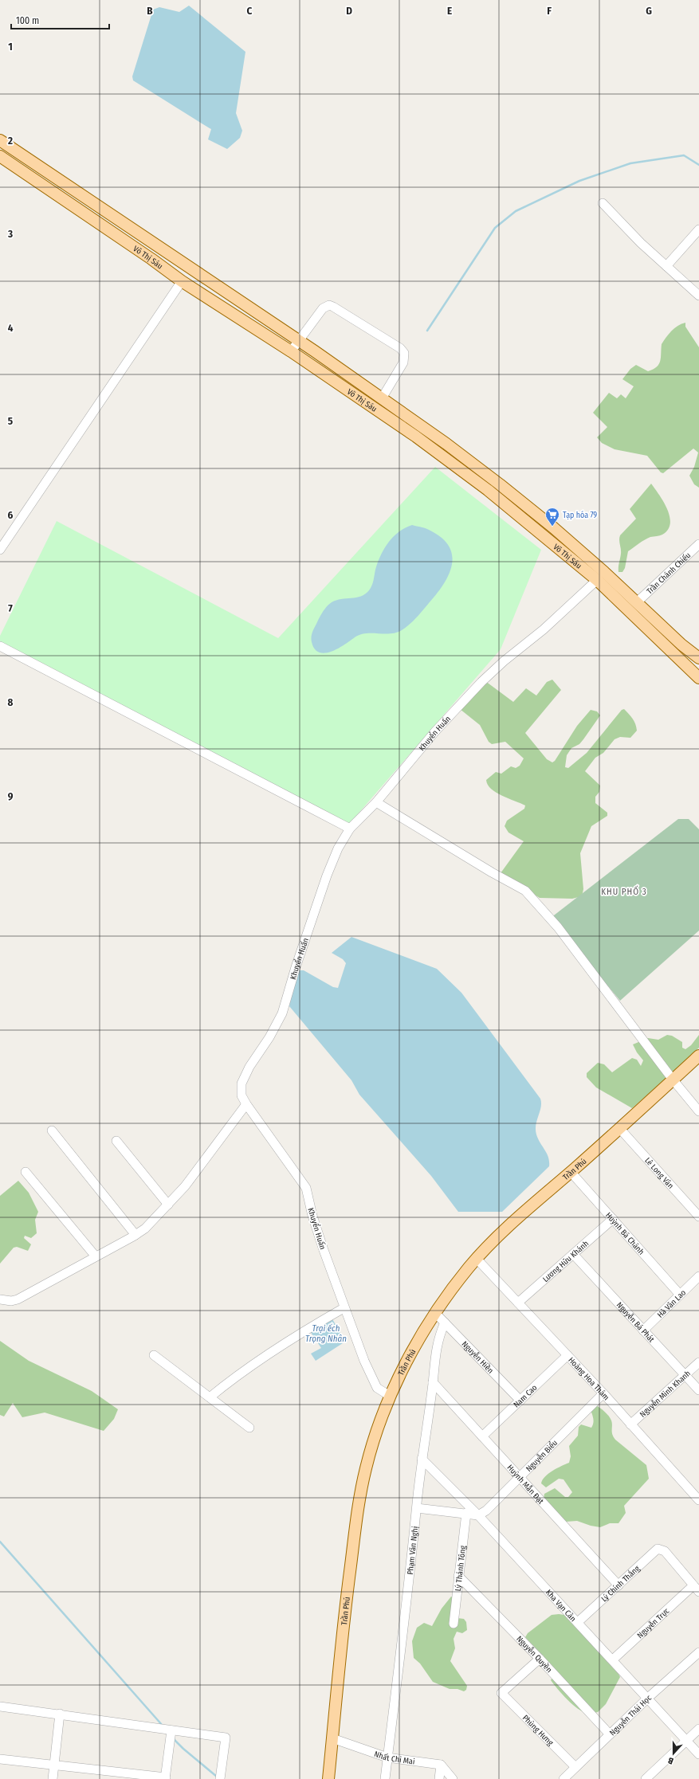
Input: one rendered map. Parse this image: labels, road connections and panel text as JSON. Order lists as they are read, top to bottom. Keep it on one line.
{"streets":{"main road":["Võ Thị Sáu","Trần Phú"],"street":["Trần Chánh Chiếu","Khuyển Huấn","Lê Long Vân","Huỳnh Bá Chánh","Lương Hữu Khánh","Hà Văn Lao","Nguyễn Bá Phát","Nguyễn Hiền","Hoàng Hoa Thám","Nguyễn Minh Khanh","Nam Cao","Nguyễn Biểu","Huỳnh Mẫn Đạt","Phạm Văn Nghị","Lý Thánh Tông","Lý Chính Thắng","Kha Vạn Cân","Nguyễn Trực","Nguyễn Quyền","Nguyễn Thái Học","Phùng Hưng","Nhất Chi Mai"]},"crossings":[["Võ Thị Sáu","Trần Chánh Chiếu"],["Võ Thị Sáu","Khuyển Huấn"],["Khuyển Huấn","Trần Phú"],["Trần Phú","Lê Long Vân"],["Trần Phú","Huỳnh Bá Chánh"],["Trần Phú","Nguyễn Hiền"],["Trần Phú","Hoàng Hoa Thám"],["Trần Phú","Nhất Chi Mai"],["Huỳnh Bá Chánh","Lương Hữu Khánh"],["Huỳnh Bá Chánh","Hà Văn Lao"],["Lương Hữu Khánh","Nguyễn Bá Phát"],["Lương Hữu Khánh","Hoàng Hoa Thám"],["Hà Văn Lao","Nguyễn Bá Phát"],["Nguyễn Bá Phát","Nguyễn Minh Khanh"],["Nguyễn Hiền","Nam Cao"],["Nguyễn Hiền","Phạm Văn Nghị"],["Hoàng Hoa Thám","Nguyễn Minh Khanh"],["Hoàng Hoa Thám","Nam Cao"],["Hoàng Hoa Thám","Nguyễn Biểu"],["Nam Cao","Huỳnh Mẫn Đạt"],["Nguyễn Biểu","Huỳnh Mẫn Đạt"],["Nguyễn Biểu","Kha Vạn Cân"],["Huỳnh Mẫn Đạt","Phạm Văn Nghị"],["Huỳnh Mẫn Đạt","Lý Chính Thắng"],["Phạm Văn Nghị","Kha Vạn Cân"],["Phạm Văn Nghị","Nhất Chi Mai"],["Lý Thánh Tông","Nguyễn Quyền"],["Lý Chính Thắng","Kha Vạn Cân"],["Lý Chính Thắng","Nguyễn Trực"],["Kha Vạn Cân","Nguyễn Trực"],["Kha Vạn Cân","Nguyễn Thái Học"],["Nguyễn Quyền","Nguyễn Thái Học"],["Nguyễn Quyền","Phùng Hưng"],["Nguyễn Thái Học","Phùng Hưng"]],"districts":["KHU PHỐ 3"],"water":["Trại ếch Trọng Nhân"],"places":{"supermarket":["Tạp hóa 79"]},"scale_bar":"100 m","north":"bottom","grid":{"columns":["B","C","D","E","F","G"],"rows":["1","2","3","4","5","6","7","8","9"]}}
